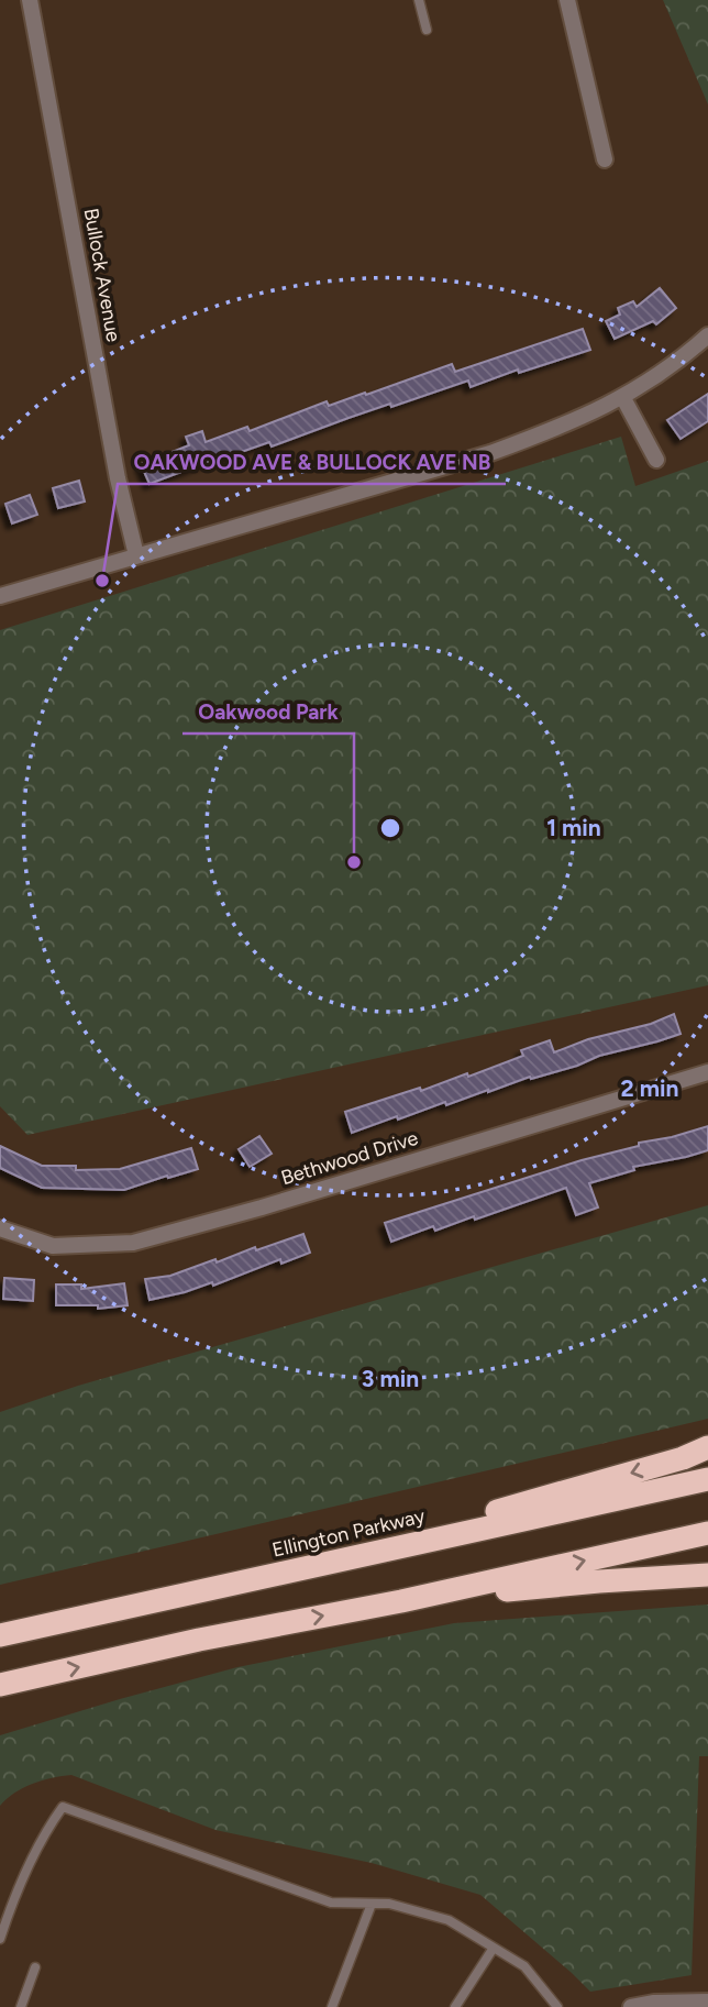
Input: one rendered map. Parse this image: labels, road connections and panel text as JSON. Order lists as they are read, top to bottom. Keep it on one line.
{"streets":{"highway":["Ellington Parkway"],"street":["Bullock Avenue","Bethwood Drive"]},"places":["OAKWOOD AVE & BULLOCK AVE NB","Oakwood Park"],"rings":["1 min","2 min","3 min"]}
